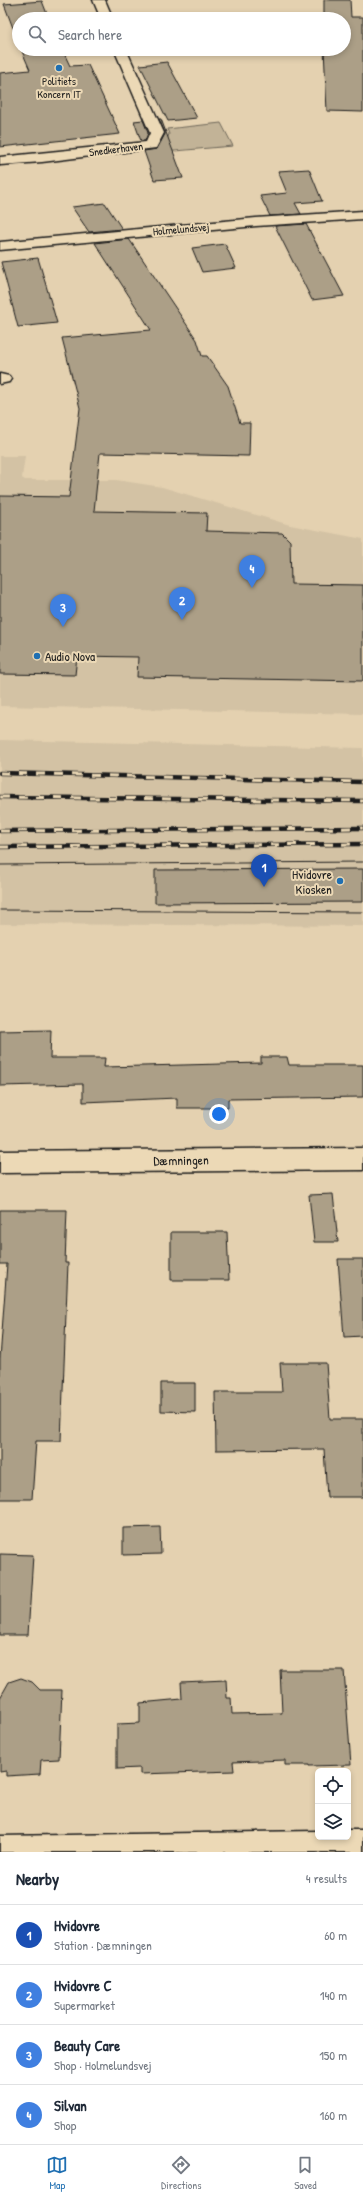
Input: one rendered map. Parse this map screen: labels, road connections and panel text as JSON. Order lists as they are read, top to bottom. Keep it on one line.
{"streets":{"street":["Snedkerhaven","Holmelundsvej","Dæmningen"]},"places":["Politiets Koncern IT","Audio Nova","Hvidovre Kiosken"],"page":{"search":"Search here","pins":["4","2","3","1"],"heading":["Nearby","4 results"],"list":[{"mark":"1","name":"Hvidovre","note":"Station · Dæmningen","value":"60 m"},{"mark":"2","name":"Hvidovre C","note":"Supermarket","value":"140 m"},{"mark":"3","name":"Beauty Care","note":"Shop · Holmelundsvej","value":"150 m"},{"mark":"4","name":"Silvan","note":"Shop","value":"160 m"}],"nav":["Map","Directions","Saved"]}}
